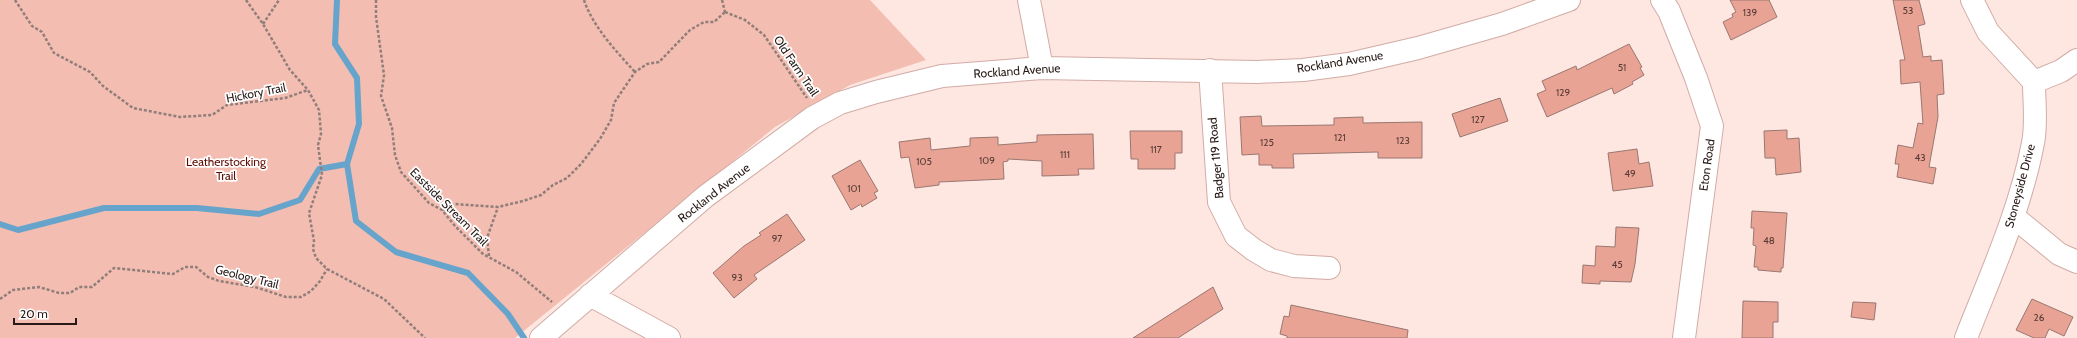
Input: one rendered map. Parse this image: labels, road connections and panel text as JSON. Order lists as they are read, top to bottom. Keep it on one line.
{"streets":{"street":["Rockland Avenue","Badger 119 Road","Eton Road","Stoneyside Drive"],"path":["Old Farm Trail","Hickory Trail","Eastside Stream Trail","Geology Trail"]},"crossings":[["Rockland Avenue","Old Farm Trail"],["Rockland Avenue","Badger 119 Road"],["Rockland Avenue","Eastside Stream Trail"]],"parks":["Leatherstocking Trail"],"house_numbers":["53","139","51","129","127","121","123","125","117","111","43","109","105","49","101","97","48","45","93","26"],"scale_bar":"20 m"}
